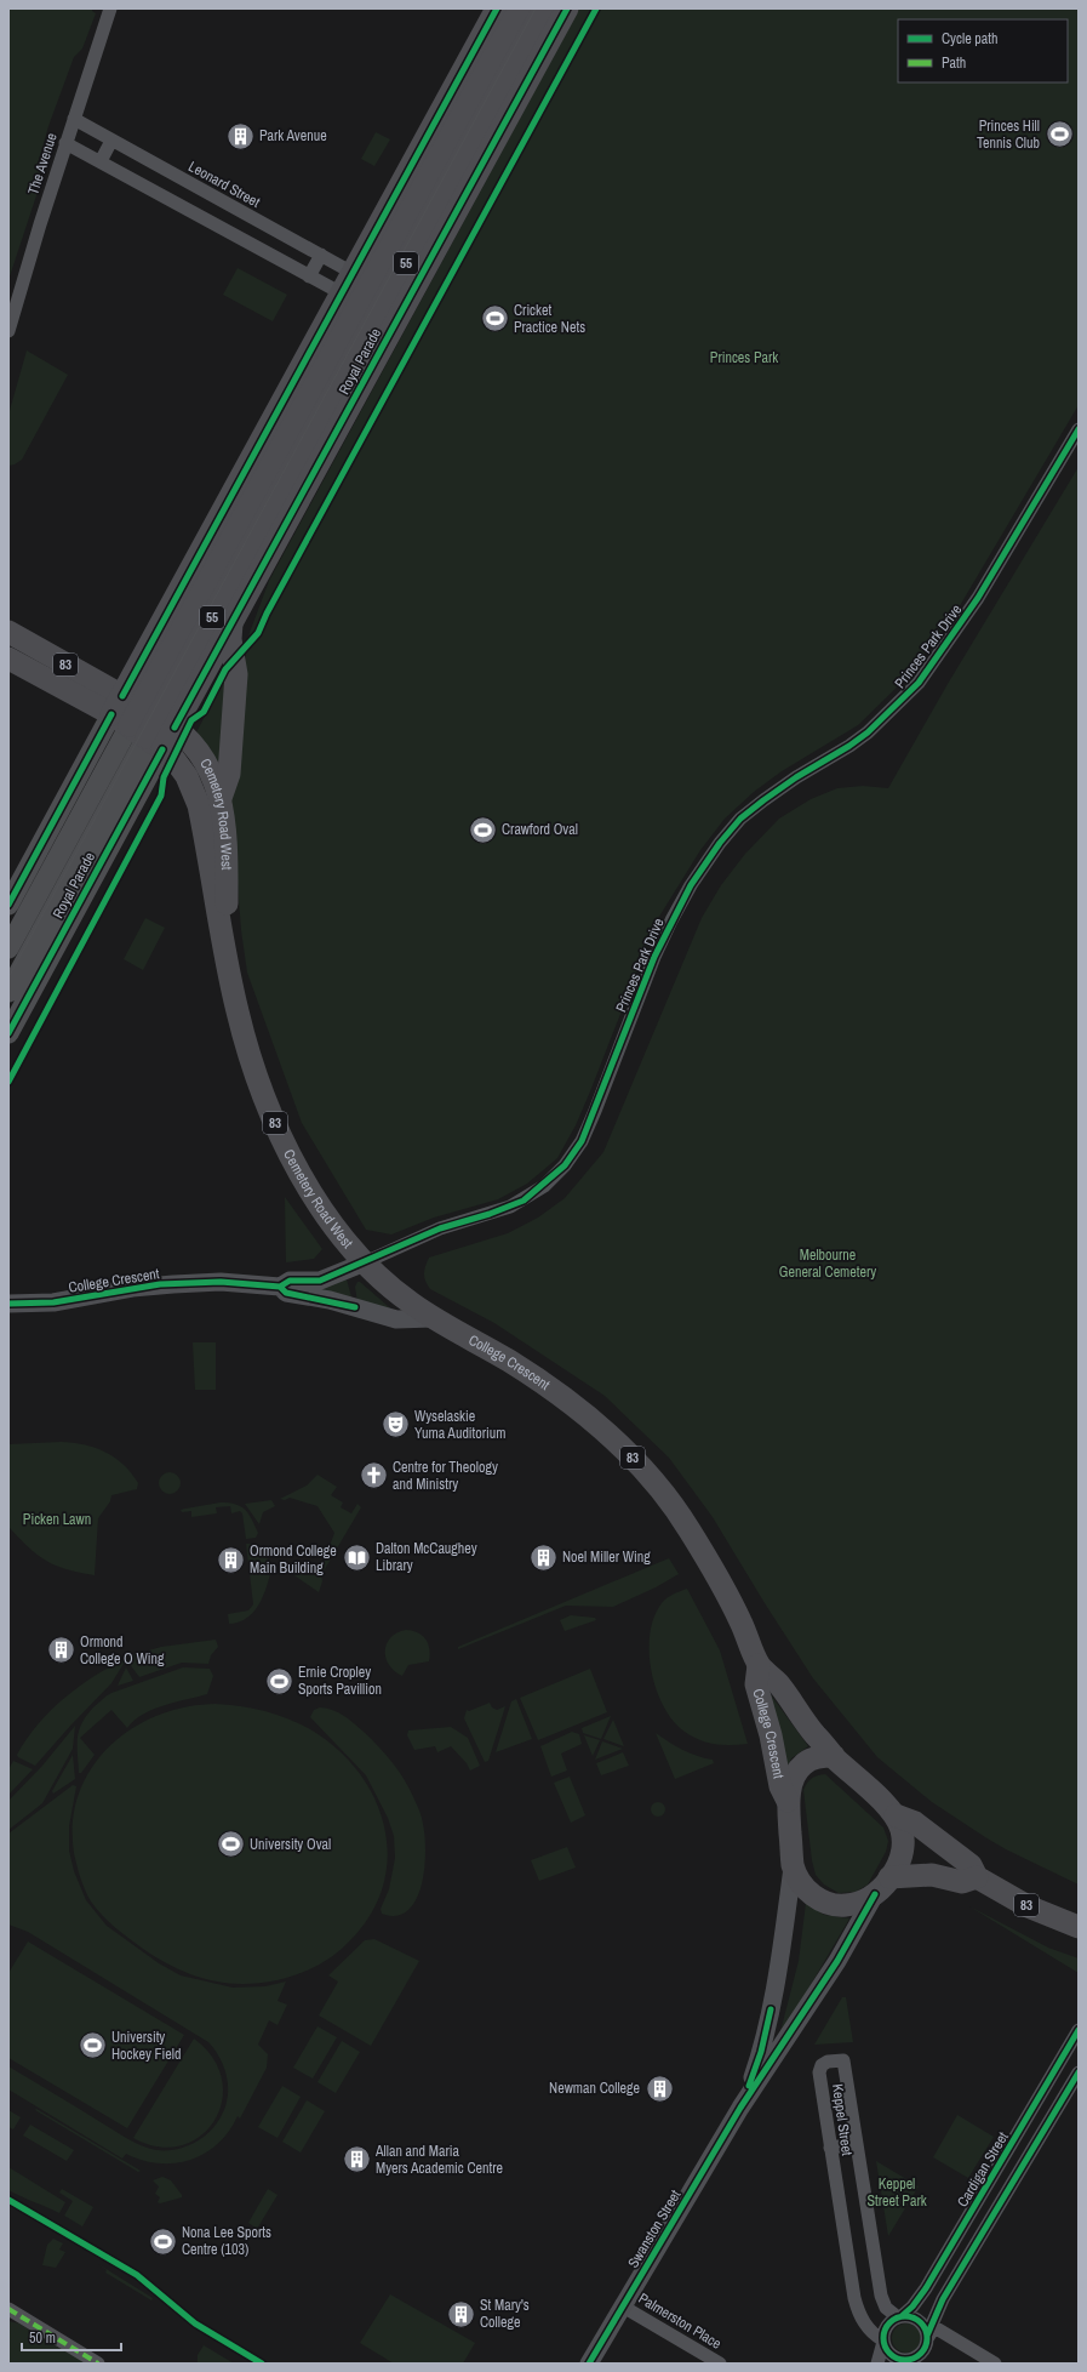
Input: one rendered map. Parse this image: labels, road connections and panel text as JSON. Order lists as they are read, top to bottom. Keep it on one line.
{"streets":{"highway":["55","Royal Parade","83","Cemetery Road West","College Crescent"],"main road":["Swanston Street"],"street":["The Avenue","Leonard Street","Princes Park Drive","Keppel Street","Cardigan Street","Palmerston Place"]},"crossings":[["The Avenue","Leonard Street"],["Leonard Street","Royal Parade"],["Royal Parade","83"],["Royal Parade","Cemetery Road West"],["Princes Park Drive","Cemetery Road West"],["Princes Park Drive","College Crescent"],["83","Cemetery Road West"],["83","College Crescent"],["83","Swanston Street"],["Cemetery Road West","College Crescent"],["College Crescent","Swanston Street"],["Keppel Street","Cardigan Street"],["Swanston Street","Palmerston Place"]],"parks":["Princes Park","Melbourne General Cemetery","Picken Lawn","Keppel Street Park"],"places":{"sports":["Princes Hill Tennis Club","Cricket Practice Nets","Crawford Oval","Ernie Cropley Sports Pavillion","University Oval","University Hockey Field","Nona Lee Sports Centre (103)"],"building":["Park Avenue","Noel Miller Wing","Ormond College Main Building","Ormond College O Wing","Newman College","Allan and Maria Myers Academic Centre","St Mary's College"],"theatre":["Wyselaskie Yuma Auditorium"],"church":["Centre for Theology and Ministry"],"library":["Dalton McCaughey Library"]},"legend":["Cycle path","Path"],"scale_bar":"50 m"}
